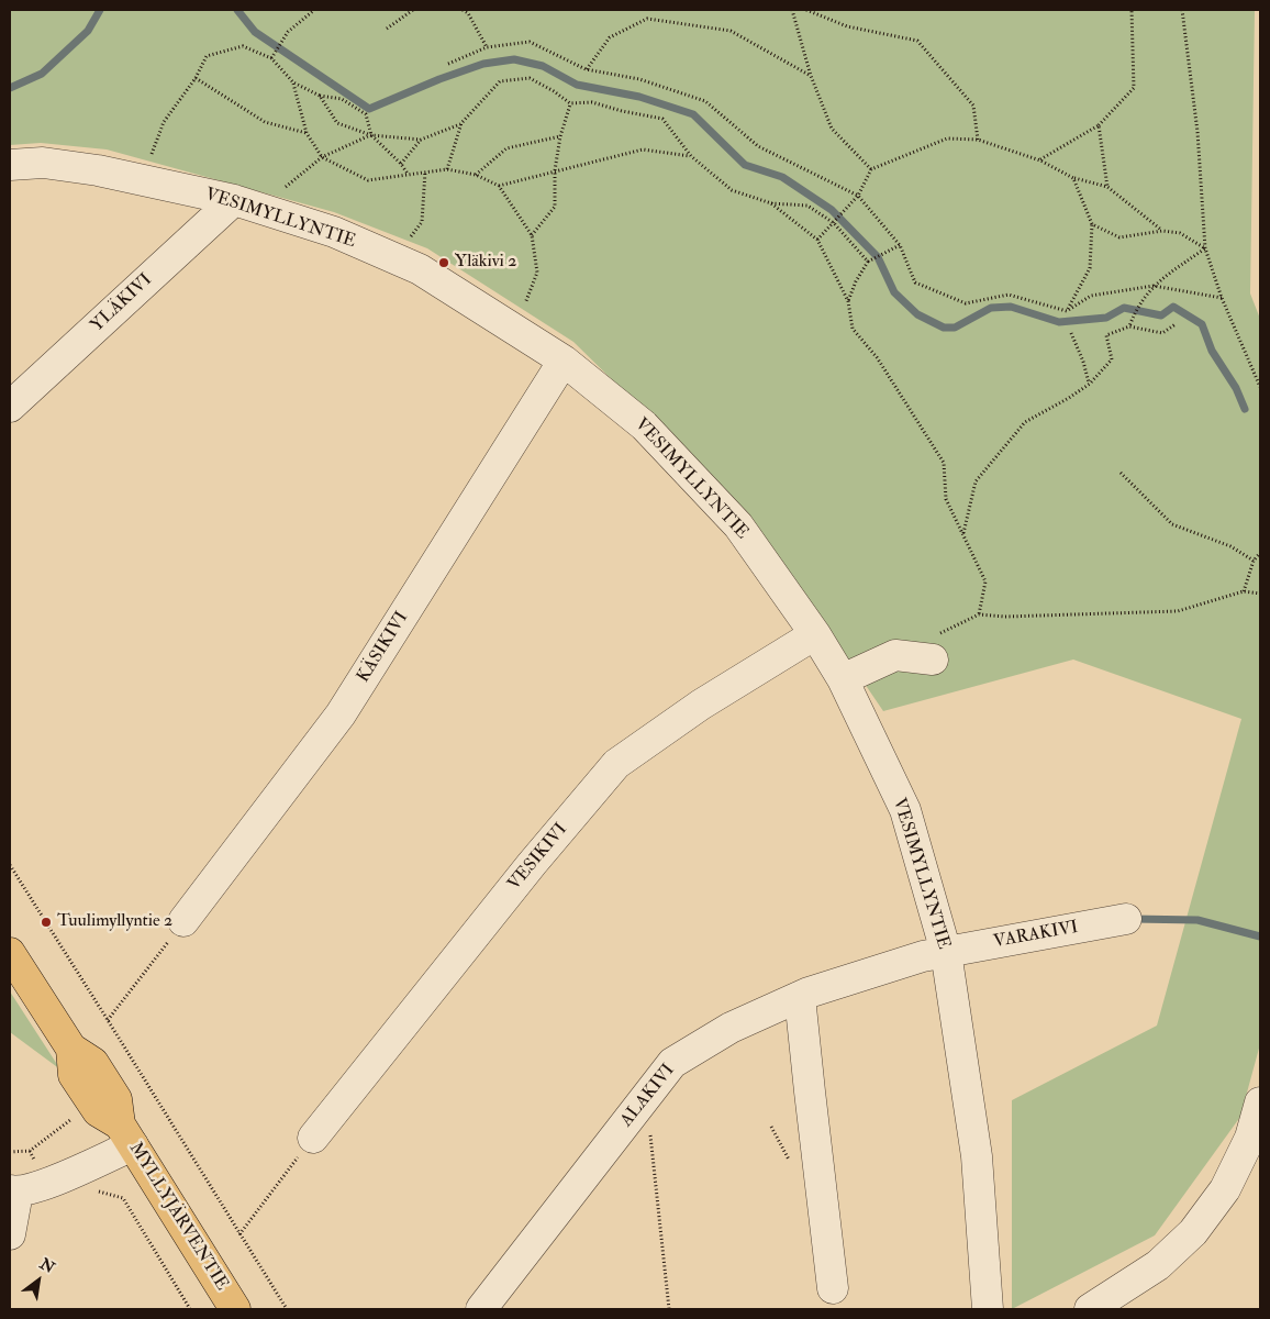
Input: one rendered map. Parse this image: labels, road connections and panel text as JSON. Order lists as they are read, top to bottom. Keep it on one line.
{"streets":{"main road":["MYLLYJÄRVENTIE"],"street":["VESIMYLLYNTIE","YLÄKIVI","KÄSIKIVI","VESIKIVI","VARAKIVI","ALAKIVI"]},"crossings":[["VESIMYLLYNTIE","YLÄKIVI"],["VESIMYLLYNTIE","KÄSIKIVI"],["VESIMYLLYNTIE","VESIKIVI"],["VESIMYLLYNTIE","VARAKIVI"],["VESIMYLLYNTIE","ALAKIVI"],["VARAKIVI","ALAKIVI"]],"places":["Yläkivi 2","Tuulimyllyntie 2"],"north":"top right"}
